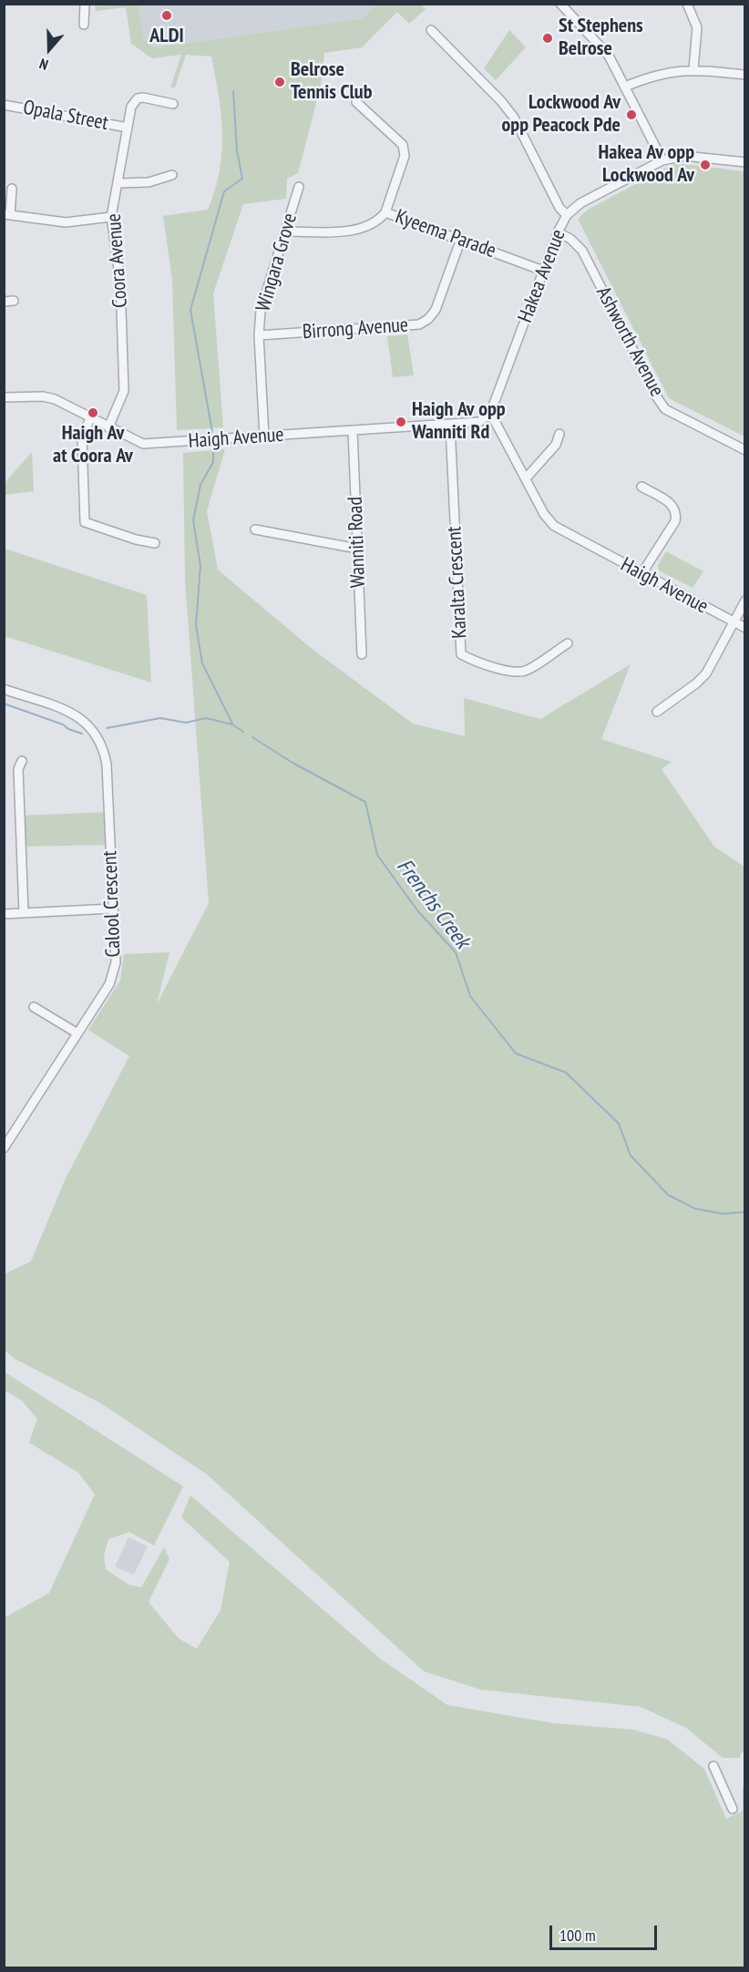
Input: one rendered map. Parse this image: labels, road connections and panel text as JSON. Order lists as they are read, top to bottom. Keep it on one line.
{"streets":{"street":["Opala Street","Kyeema Parade","Coora Avenue","Wingara Grove","Hakea Avenue","Birrong Avenue","Ashworth Avenue","Haigh Avenue","Wanniti Road","Karalta Crescent","Calool Crescent"]},"crossings":[["Opala Street","Coora Avenue"],["Kyeema Parade","Wingara Grove"],["Kyeema Parade","Hakea Avenue"],["Kyeema Parade","Birrong Avenue"],["Coora Avenue","Haigh Avenue"],["Wingara Grove","Birrong Avenue"],["Wingara Grove","Haigh Avenue"],["Hakea Avenue","Ashworth Avenue"],["Hakea Avenue","Haigh Avenue"],["Haigh Avenue","Wanniti Road"],["Haigh Avenue","Karalta Crescent"]],"water":["Frenchs Creek"],"places":["ALDI","St Stephens Belrose","Belrose Tennis Club","Lockwood Av opp Peacock Pde","Hakea Av opp Lockwood Av","Haigh Av at Coora Av","Haigh Av opp Wanniti Rd"],"scale_bar":"100 m","north":"bottom"}
